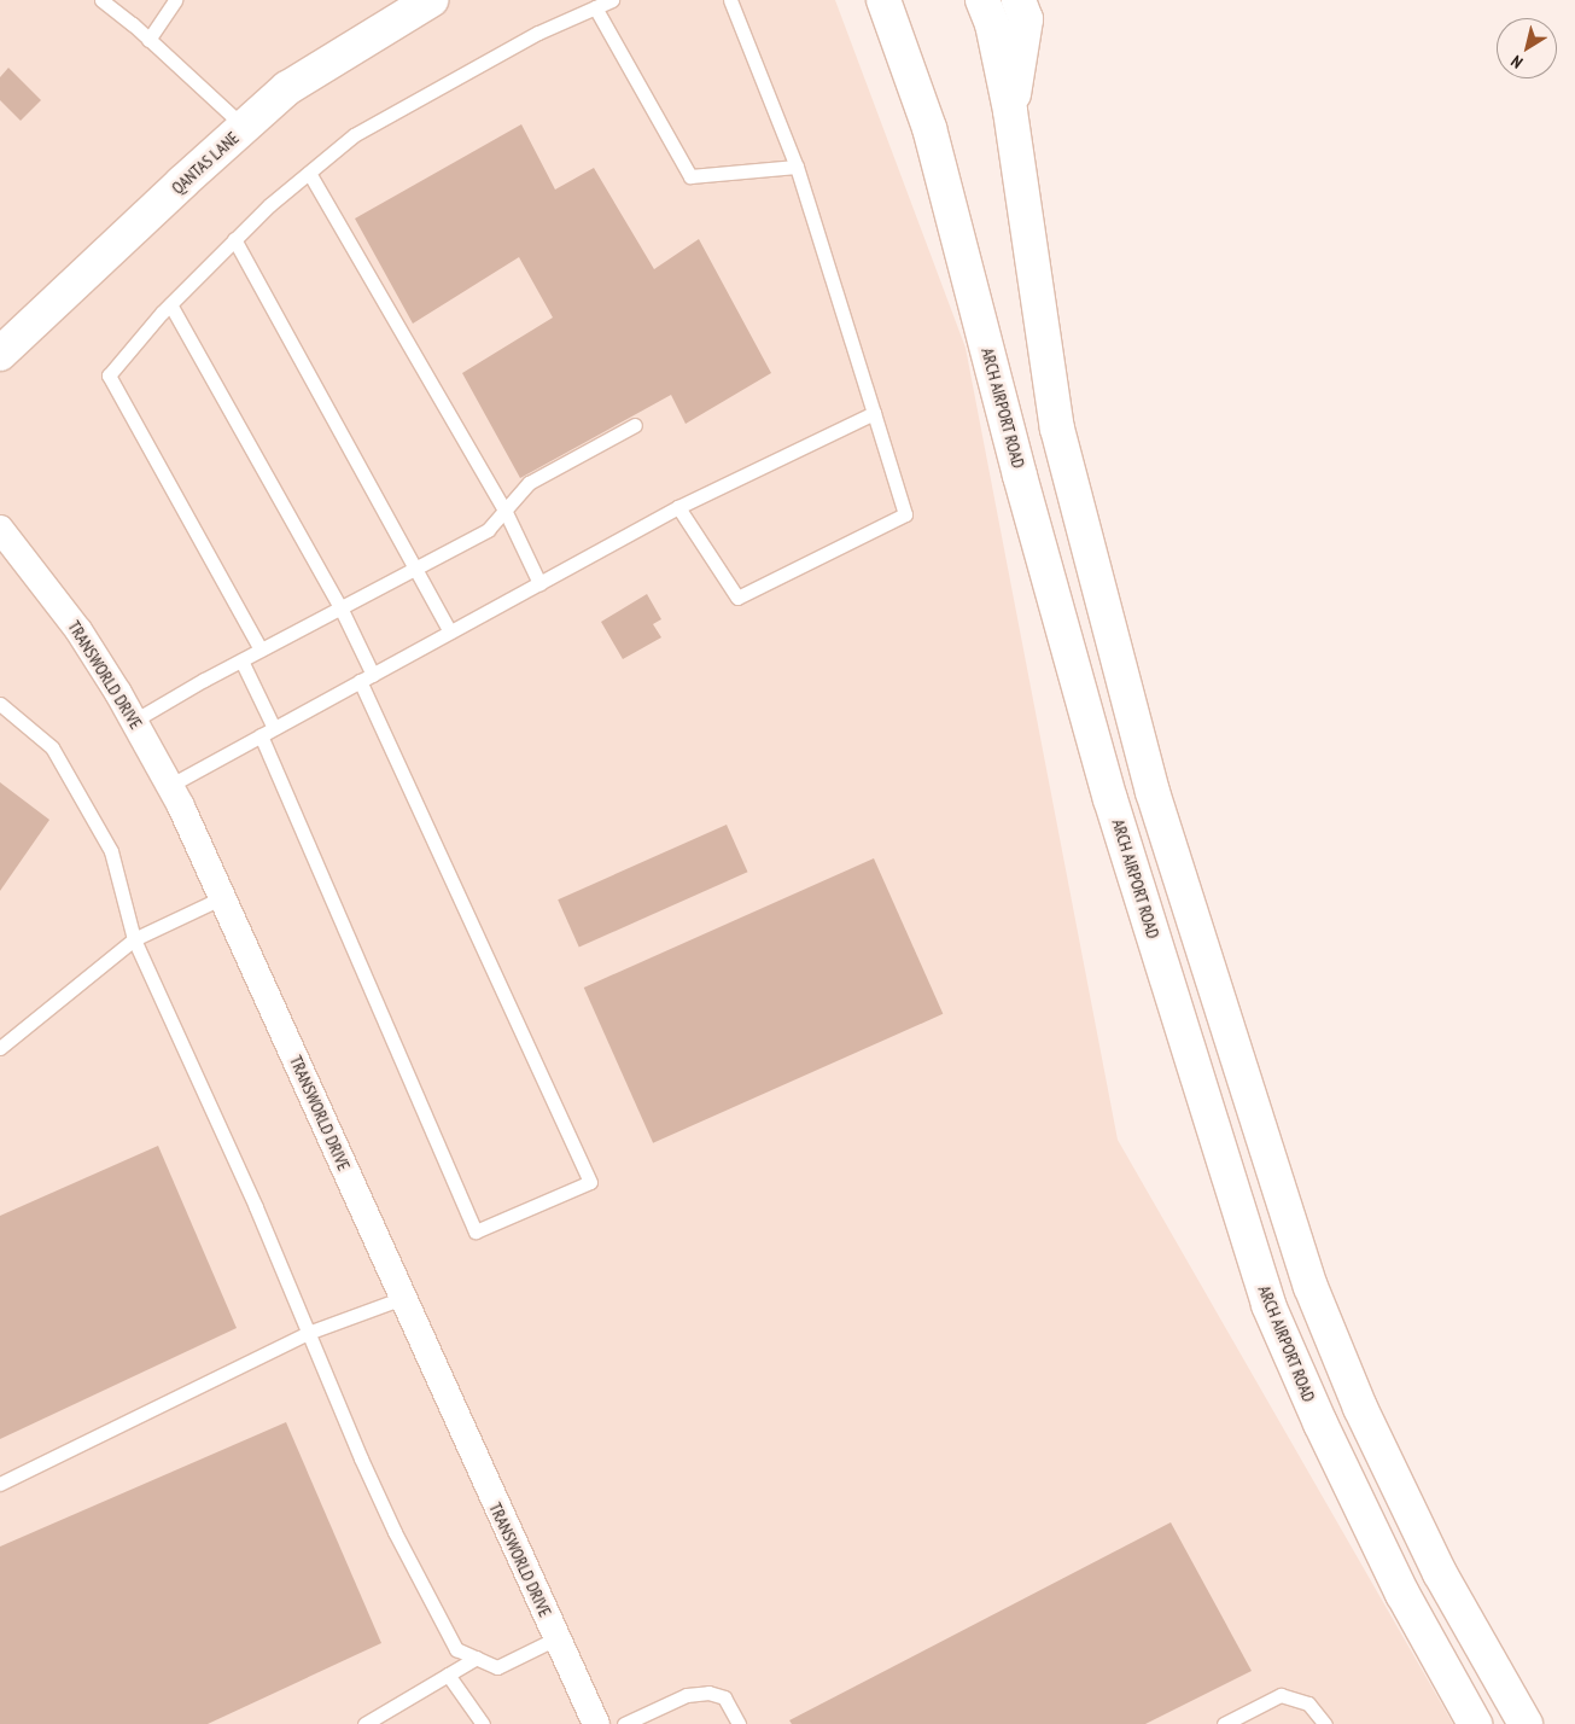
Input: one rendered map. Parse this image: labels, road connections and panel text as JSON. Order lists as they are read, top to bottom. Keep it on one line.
{"streets":{"main road":["QANTAS LANE","ARCH AIRPORT ROAD"],"street":["TRANSWORLD DRIVE"]},"north":"bottom left"}
